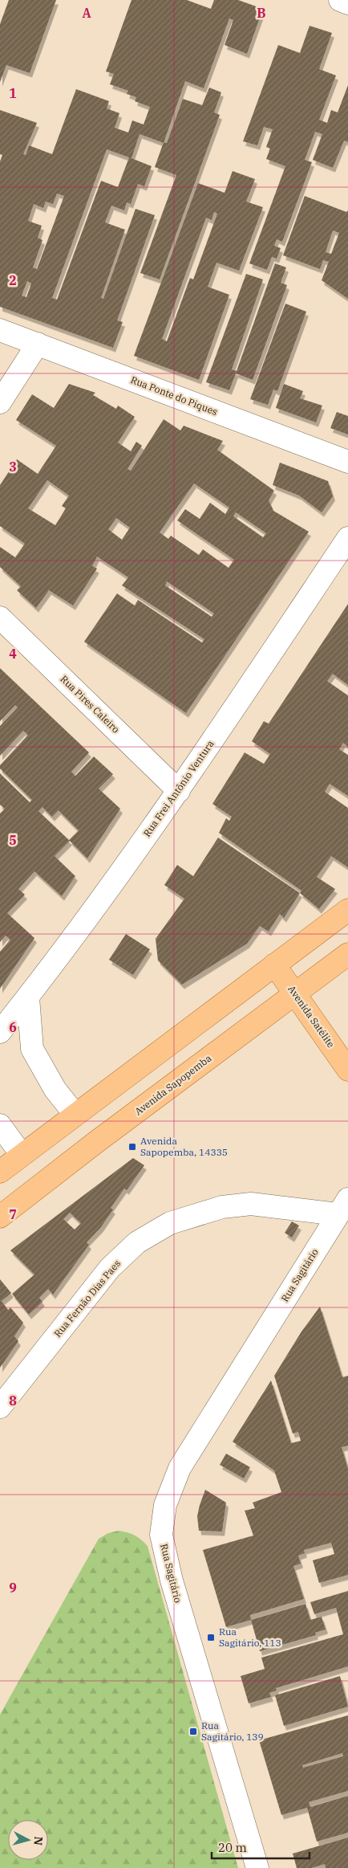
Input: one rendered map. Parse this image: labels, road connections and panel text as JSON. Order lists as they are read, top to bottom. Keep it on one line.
{"streets":{"main road":["Avenida Satélite","Avenida Sapopemba"],"street":["Rua Ponte do Piques","Rua Pires Caleiro","Rua Frei Antônio Ventura","Rua Sagitário","Rua Fernão Dias Paes"]},"crossings":[["Rua Pires Caleiro","Rua Frei Antônio Ventura"],["Avenida Satélite","Avenida Sapopemba"],["Rua Sagitário","Rua Fernão Dias Paes"]],"places":{"transit":["Avenida Sapopemba, 14335","Rua Sagitário, 113","Rua Sagitário, 139"]},"scale_bar":"20 m","north":"right","grid":{"columns":["A","B"],"rows":["1","2","3","4","5","6","7","8","9"]}}
